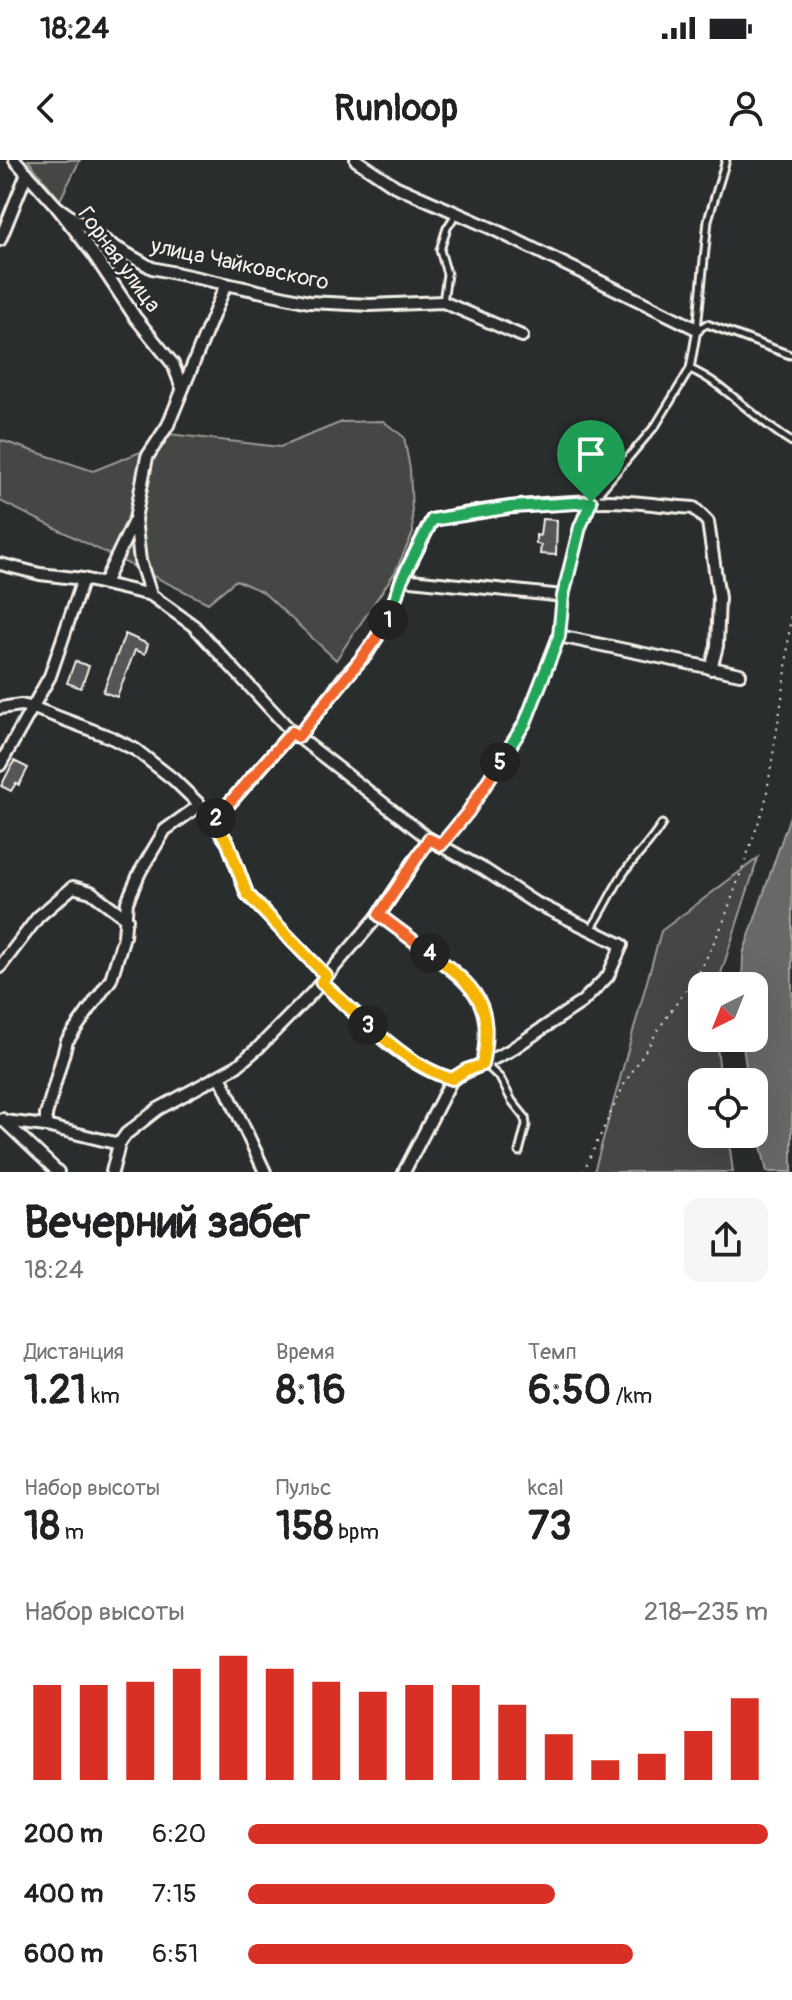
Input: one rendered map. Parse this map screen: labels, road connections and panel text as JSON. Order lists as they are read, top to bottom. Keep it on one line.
{"streets":{"street":["Горная улица","улица Чайковского"]},"crossings":[["Горная улица","улица Чайковского"]],"north":"bottom left","page":{"status":"18:24","header":"Runloop","pins":["1","5","2","4","3"],"heading":["Вечерний забег","18:24"],"stats":[["Дистанция","1.21 km"],["Время","8:16"],["Темп","6:50 /km"],["Набор высоты","18 m"],["Пульс","158 bpm"],["kcal","73"]],"chart":["Набор высоты","218–235 m"],"list":[{"name":"200 m","note":"6:20"},{"name":"400 m","note":"7:15"},{"name":"600 m","note":"6:51"}]}}
